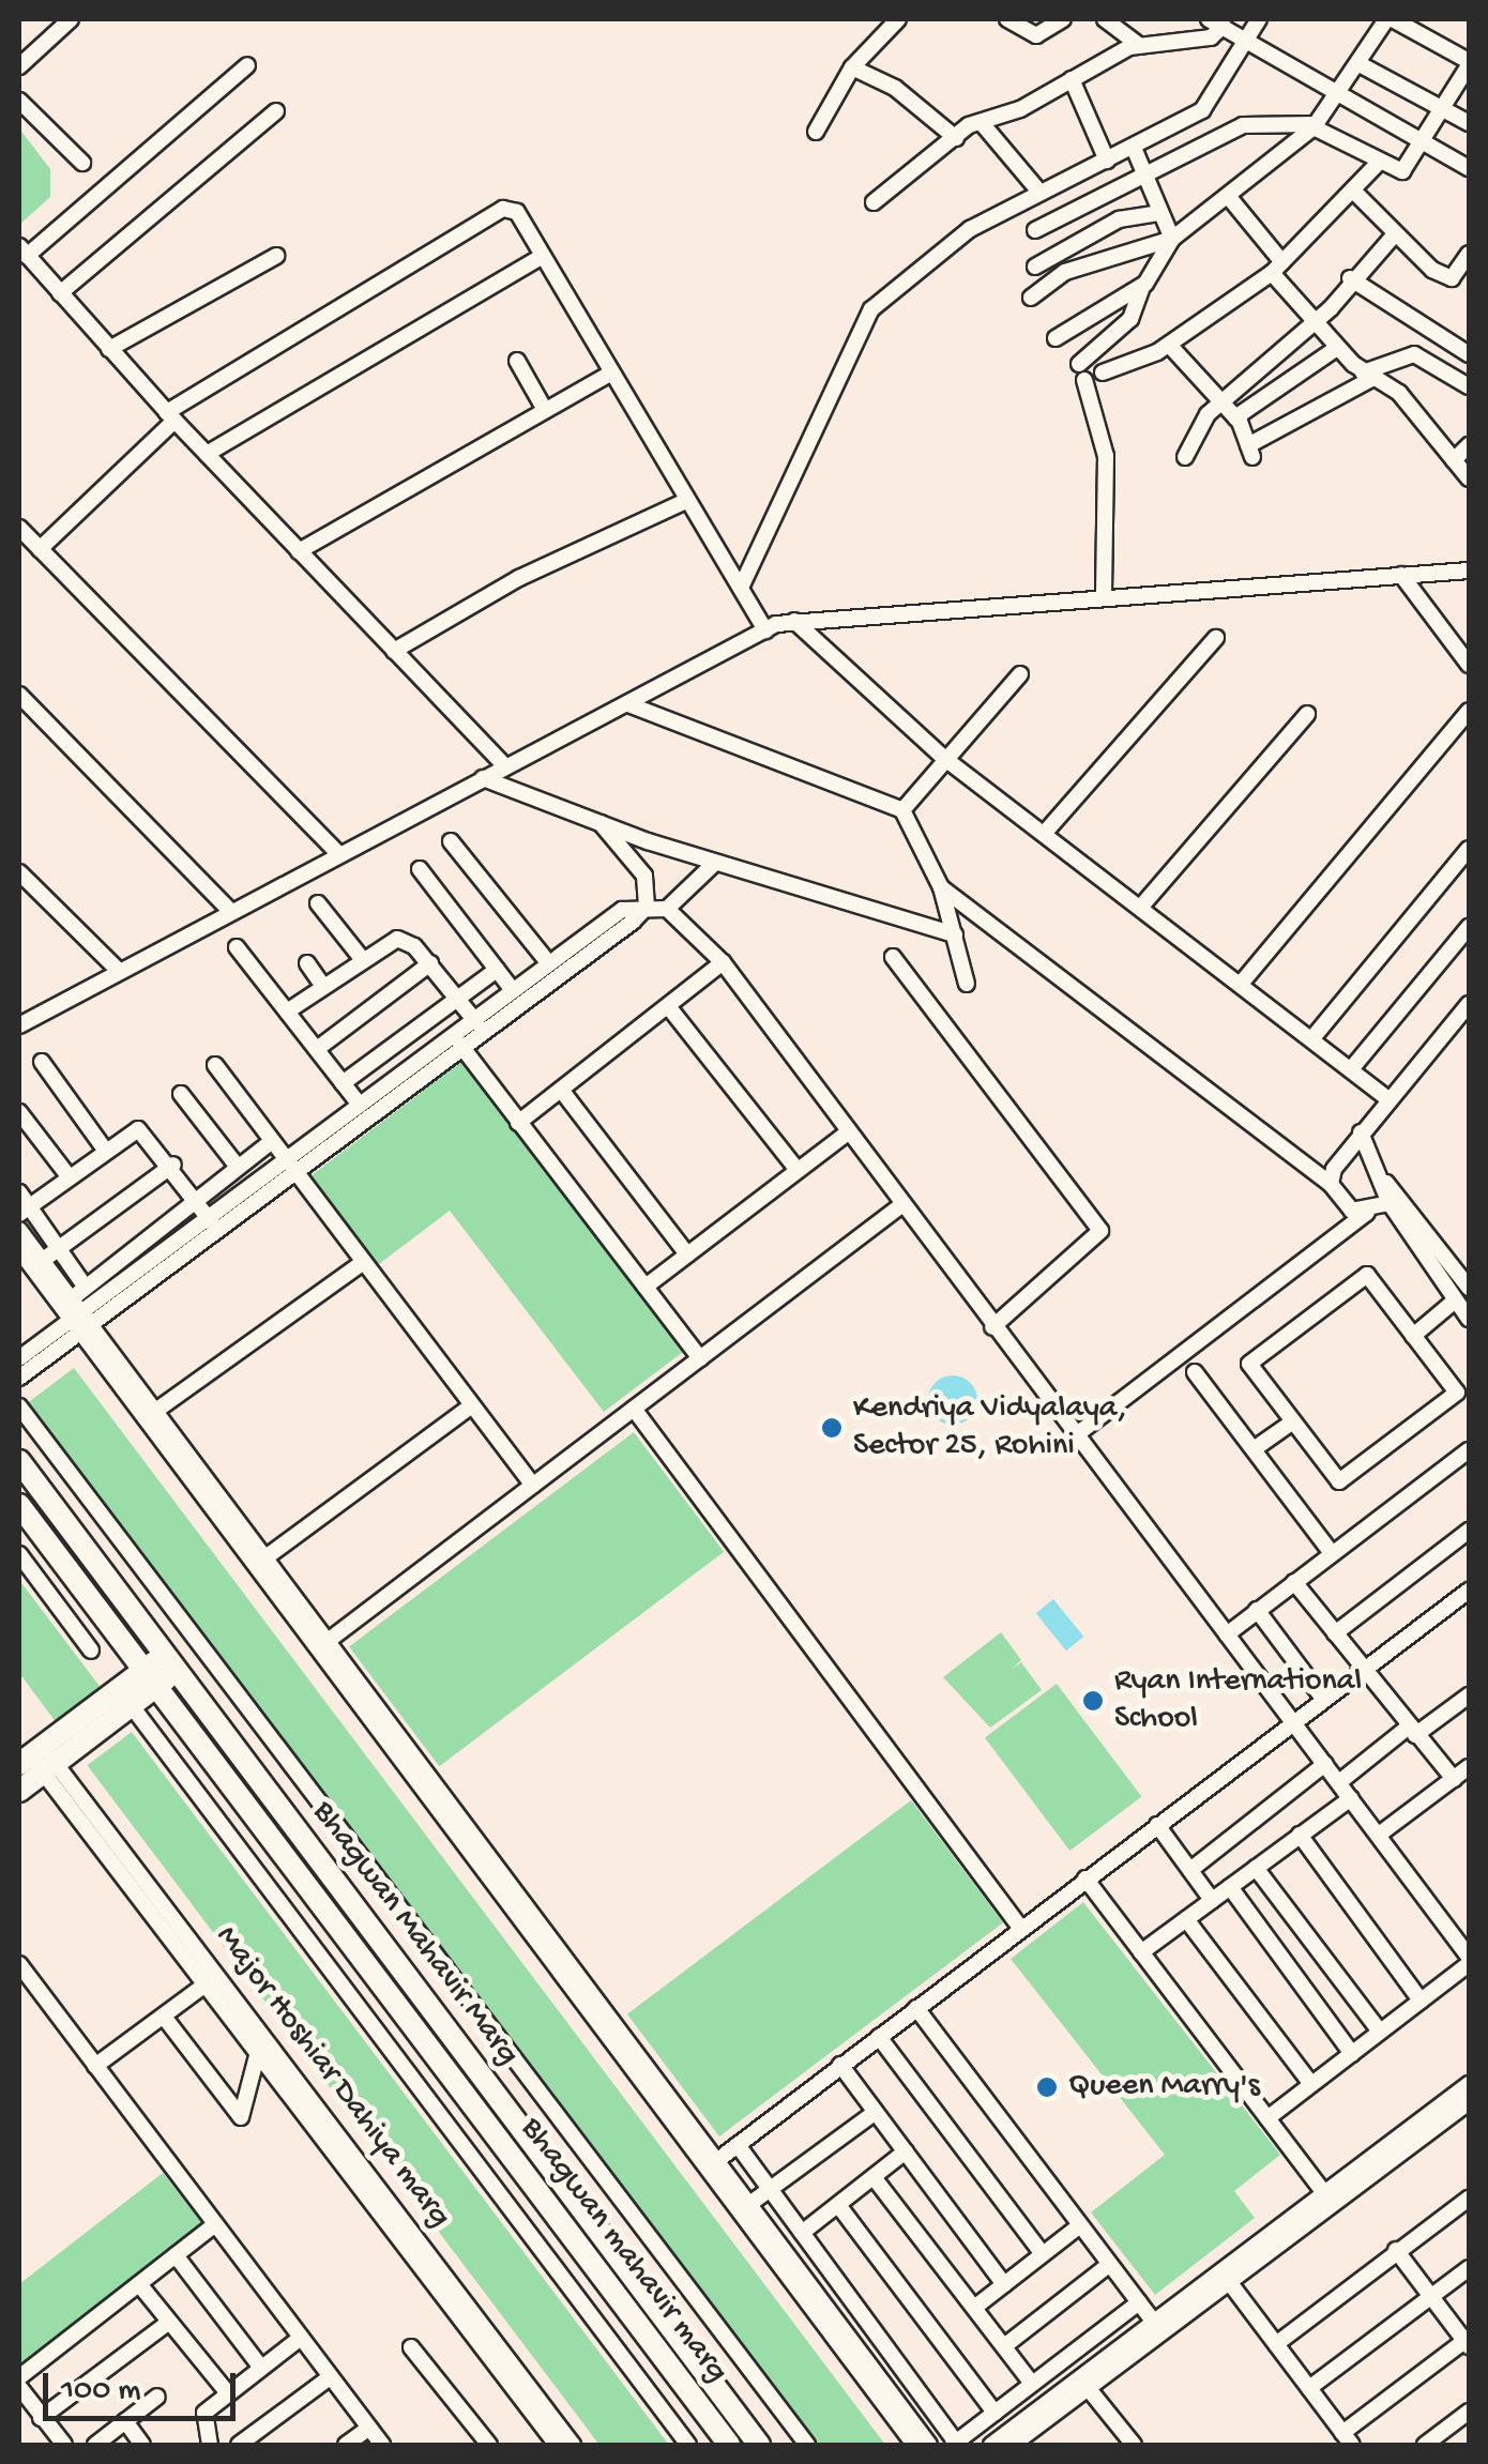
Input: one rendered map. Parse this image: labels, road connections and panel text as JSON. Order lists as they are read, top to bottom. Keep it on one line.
{"streets":{"main road":["Bhagwan Mahavir Marg","Bhagwan mahavir marg"],"street":["Major Hoshiar Dahiya marg"]},"places":["Kendriya Vidyalaya, Sector 25, Rohini","Ryan International School","Queen Marry's"],"scale_bar":"100 m"}
